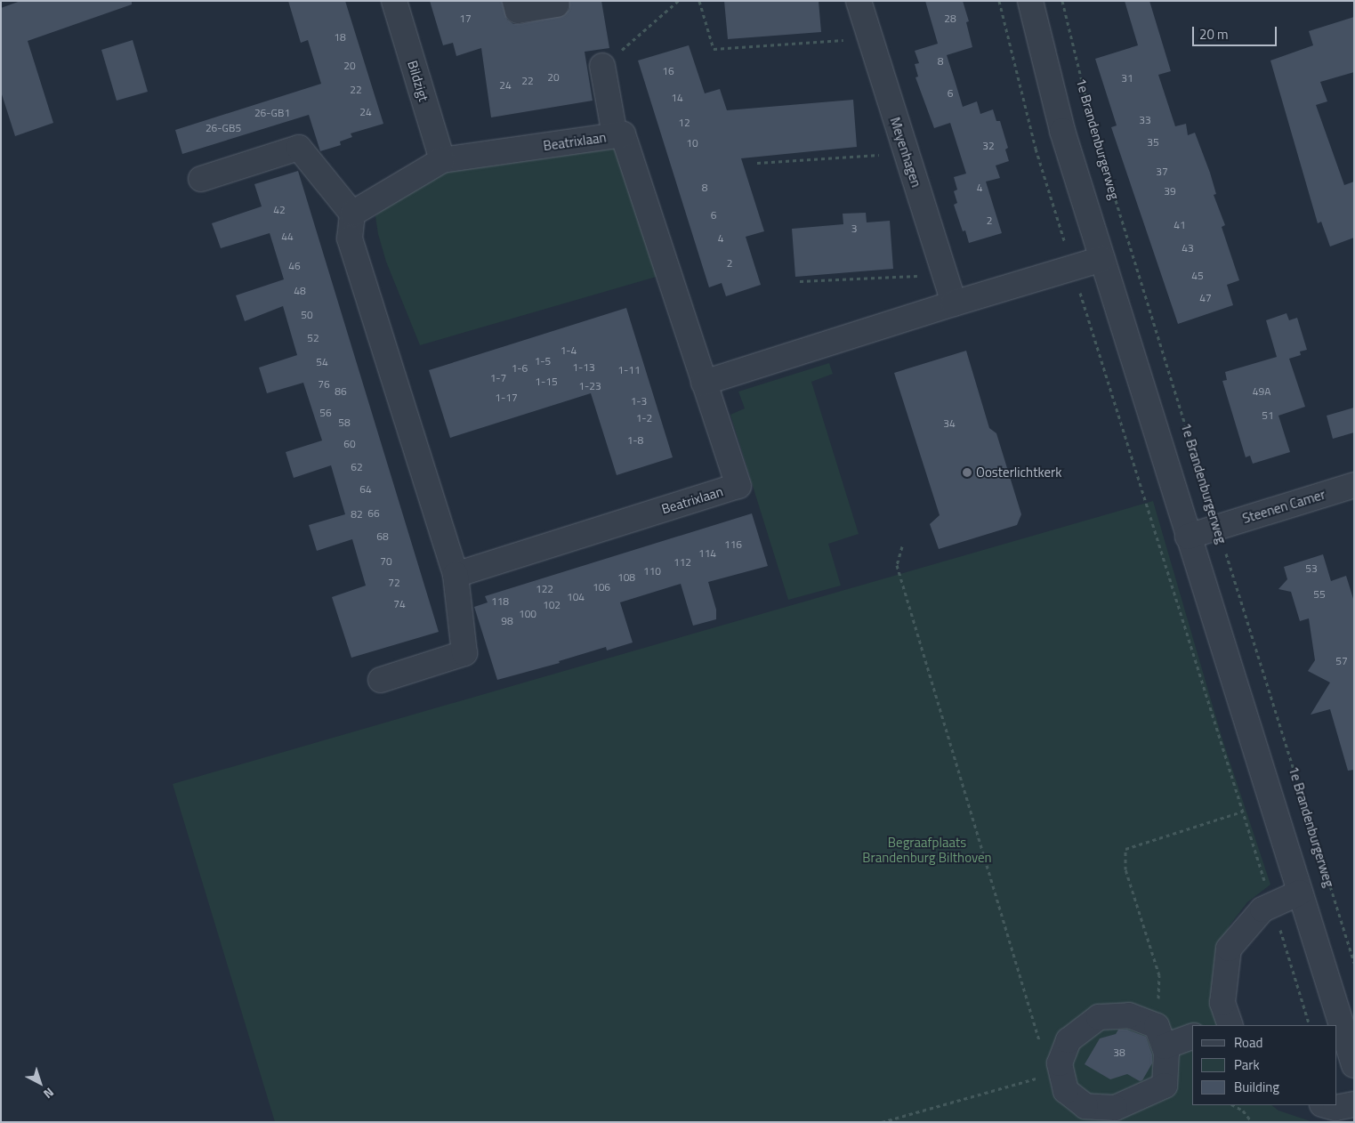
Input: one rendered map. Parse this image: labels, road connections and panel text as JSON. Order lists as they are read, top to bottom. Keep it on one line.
{"streets":{"street":["Bildzigt","Beatrixlaan","Meyenhagen","Steenen Camer"],"path":["1e Brandenburgerweg"]},"crossings":[["Bildzigt","Beatrixlaan"],["1e Brandenburgerweg","Steenen Camer"]],"parks":["Begraafplaats Brandenburg Bilthoven"],"places":["Oosterlichtkerk"],"house_numbers":["17","28","18","8","20","16","20","31","22","24","22","6","14","24","26-GB1","33","12","26-GB5","35","10","32","37","8","4","39","42","6","2","41","3","44","4","43","2","46","45","48","47","50","52","1-4","1-5","54","1-13","1-6","1-11","1-7","1-15","76","1-23","86","49A","1-17","1-3","56","51","1-2","58","34","1-8","60","62","64","66","82","68","116","114","70","112","53","110","108","72","106","122","55","104","118","74","102","100","98","57","38"],"legend":["Road","Park","Building"],"scale_bar":"20 m","north":"bottom right"}
